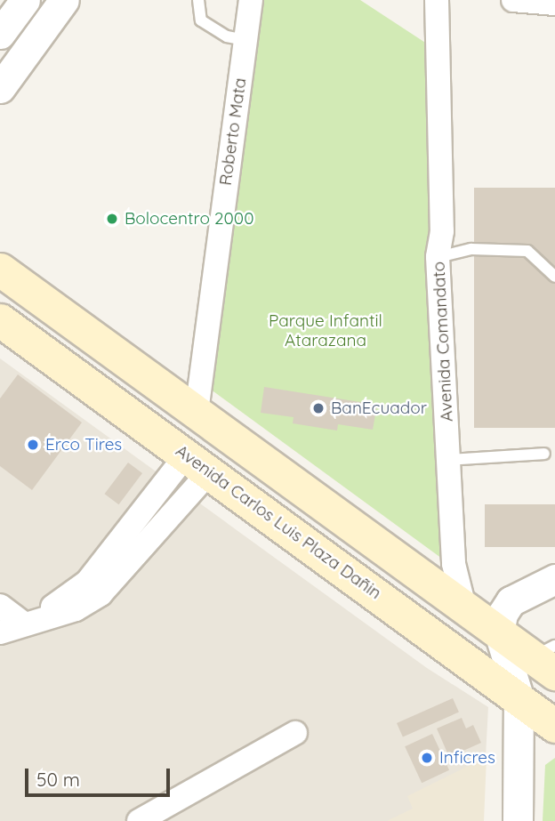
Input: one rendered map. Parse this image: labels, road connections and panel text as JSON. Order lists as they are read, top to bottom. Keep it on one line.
{"streets":{"main road":["Avenida Carlos Luis Plaza Dañin"],"street":["Roberto Mata","Avenida Comandato"]},"parks":["Parque Infantil Atarazana"],"places":["Bolocentro 2000","BanEcuador","Erco Tires","Inficres"],"scale_bar":"50 m"}
